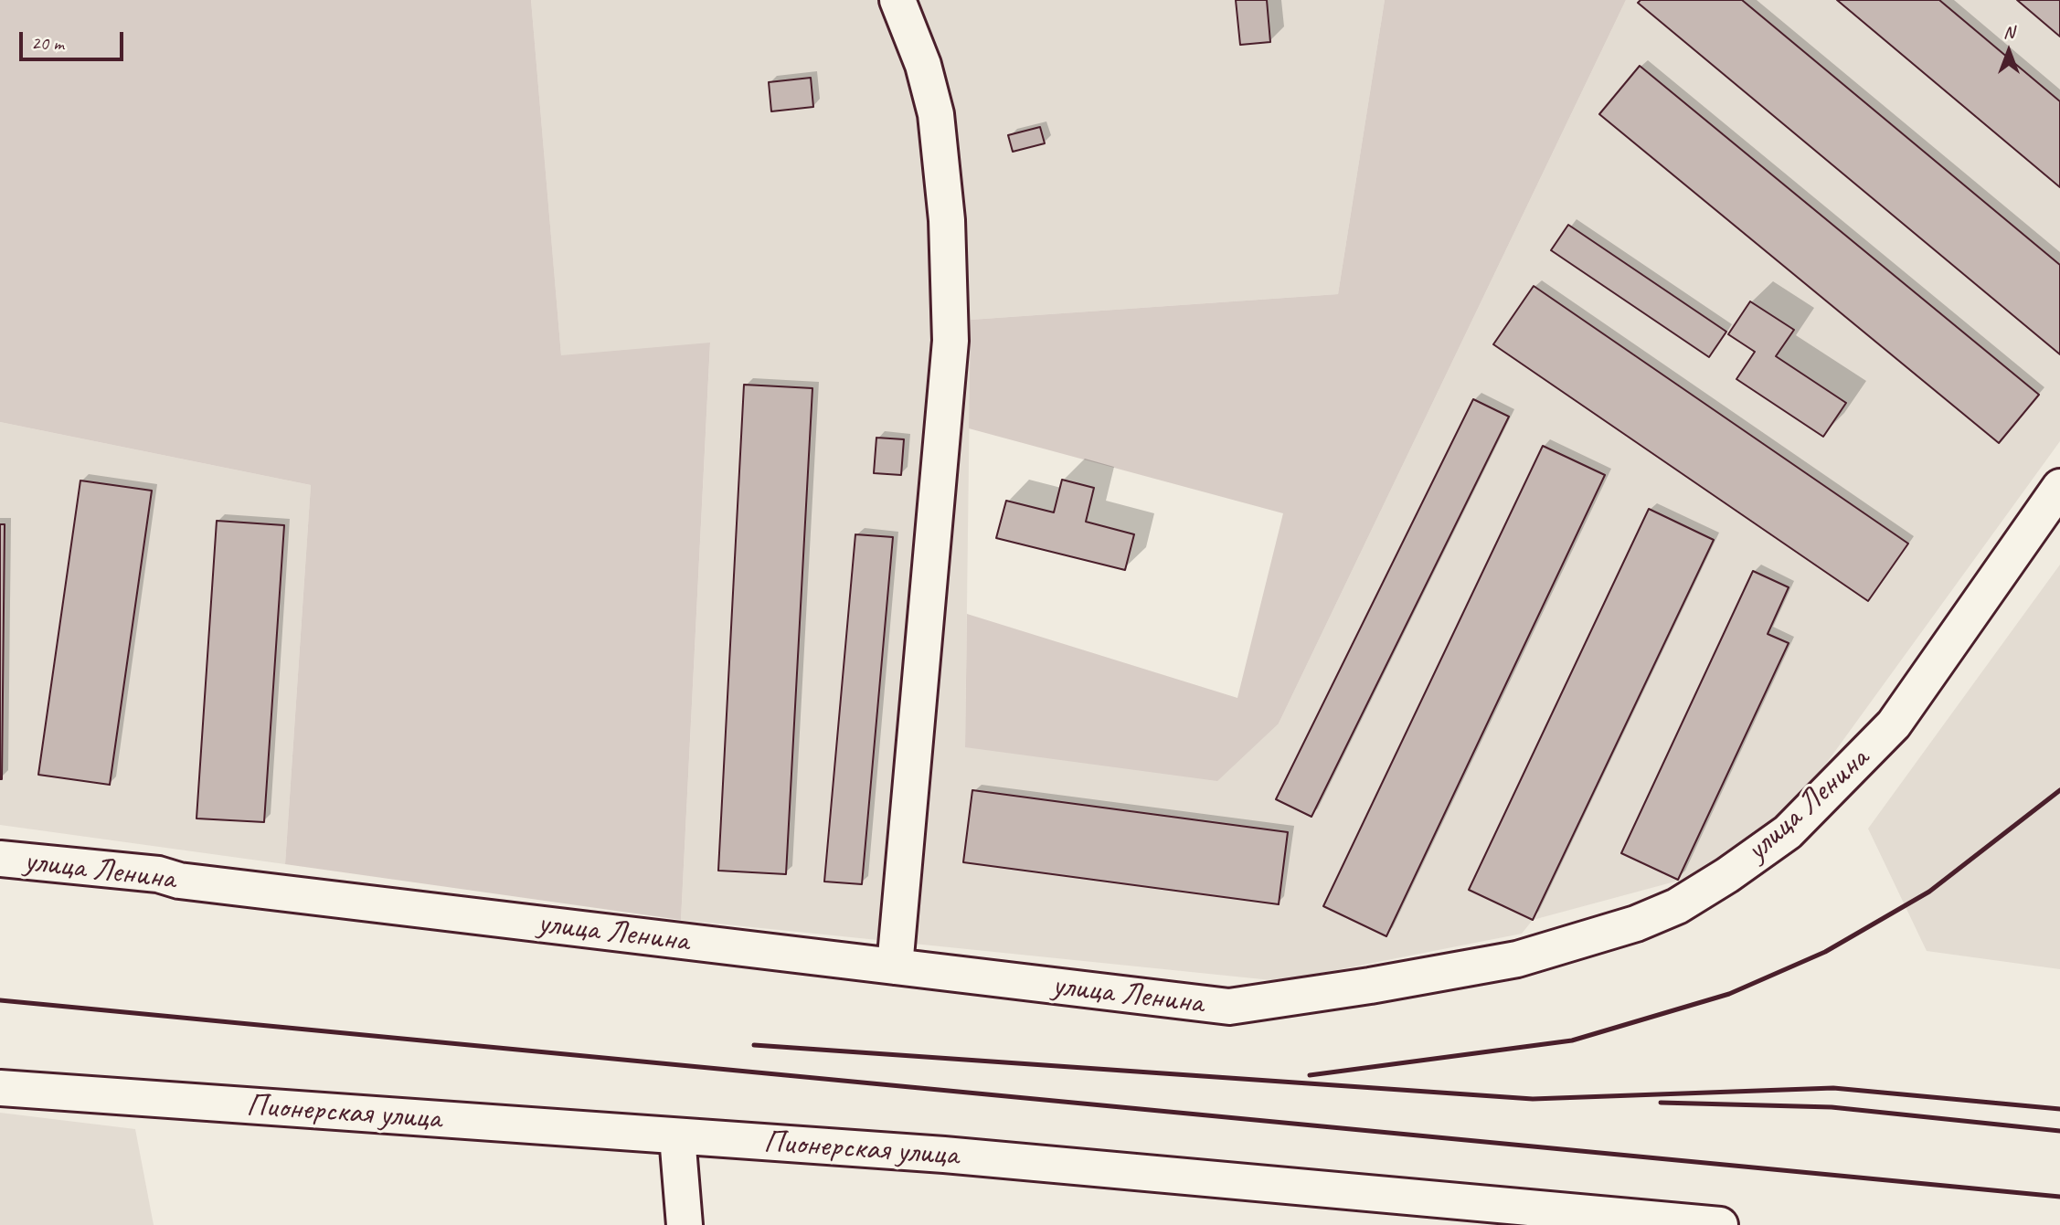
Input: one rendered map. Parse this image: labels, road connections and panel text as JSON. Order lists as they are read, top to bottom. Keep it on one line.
{"streets":{"street":["улица Ленина","Пионерская улица"]},"scale_bar":"20 m","north":"top"}
